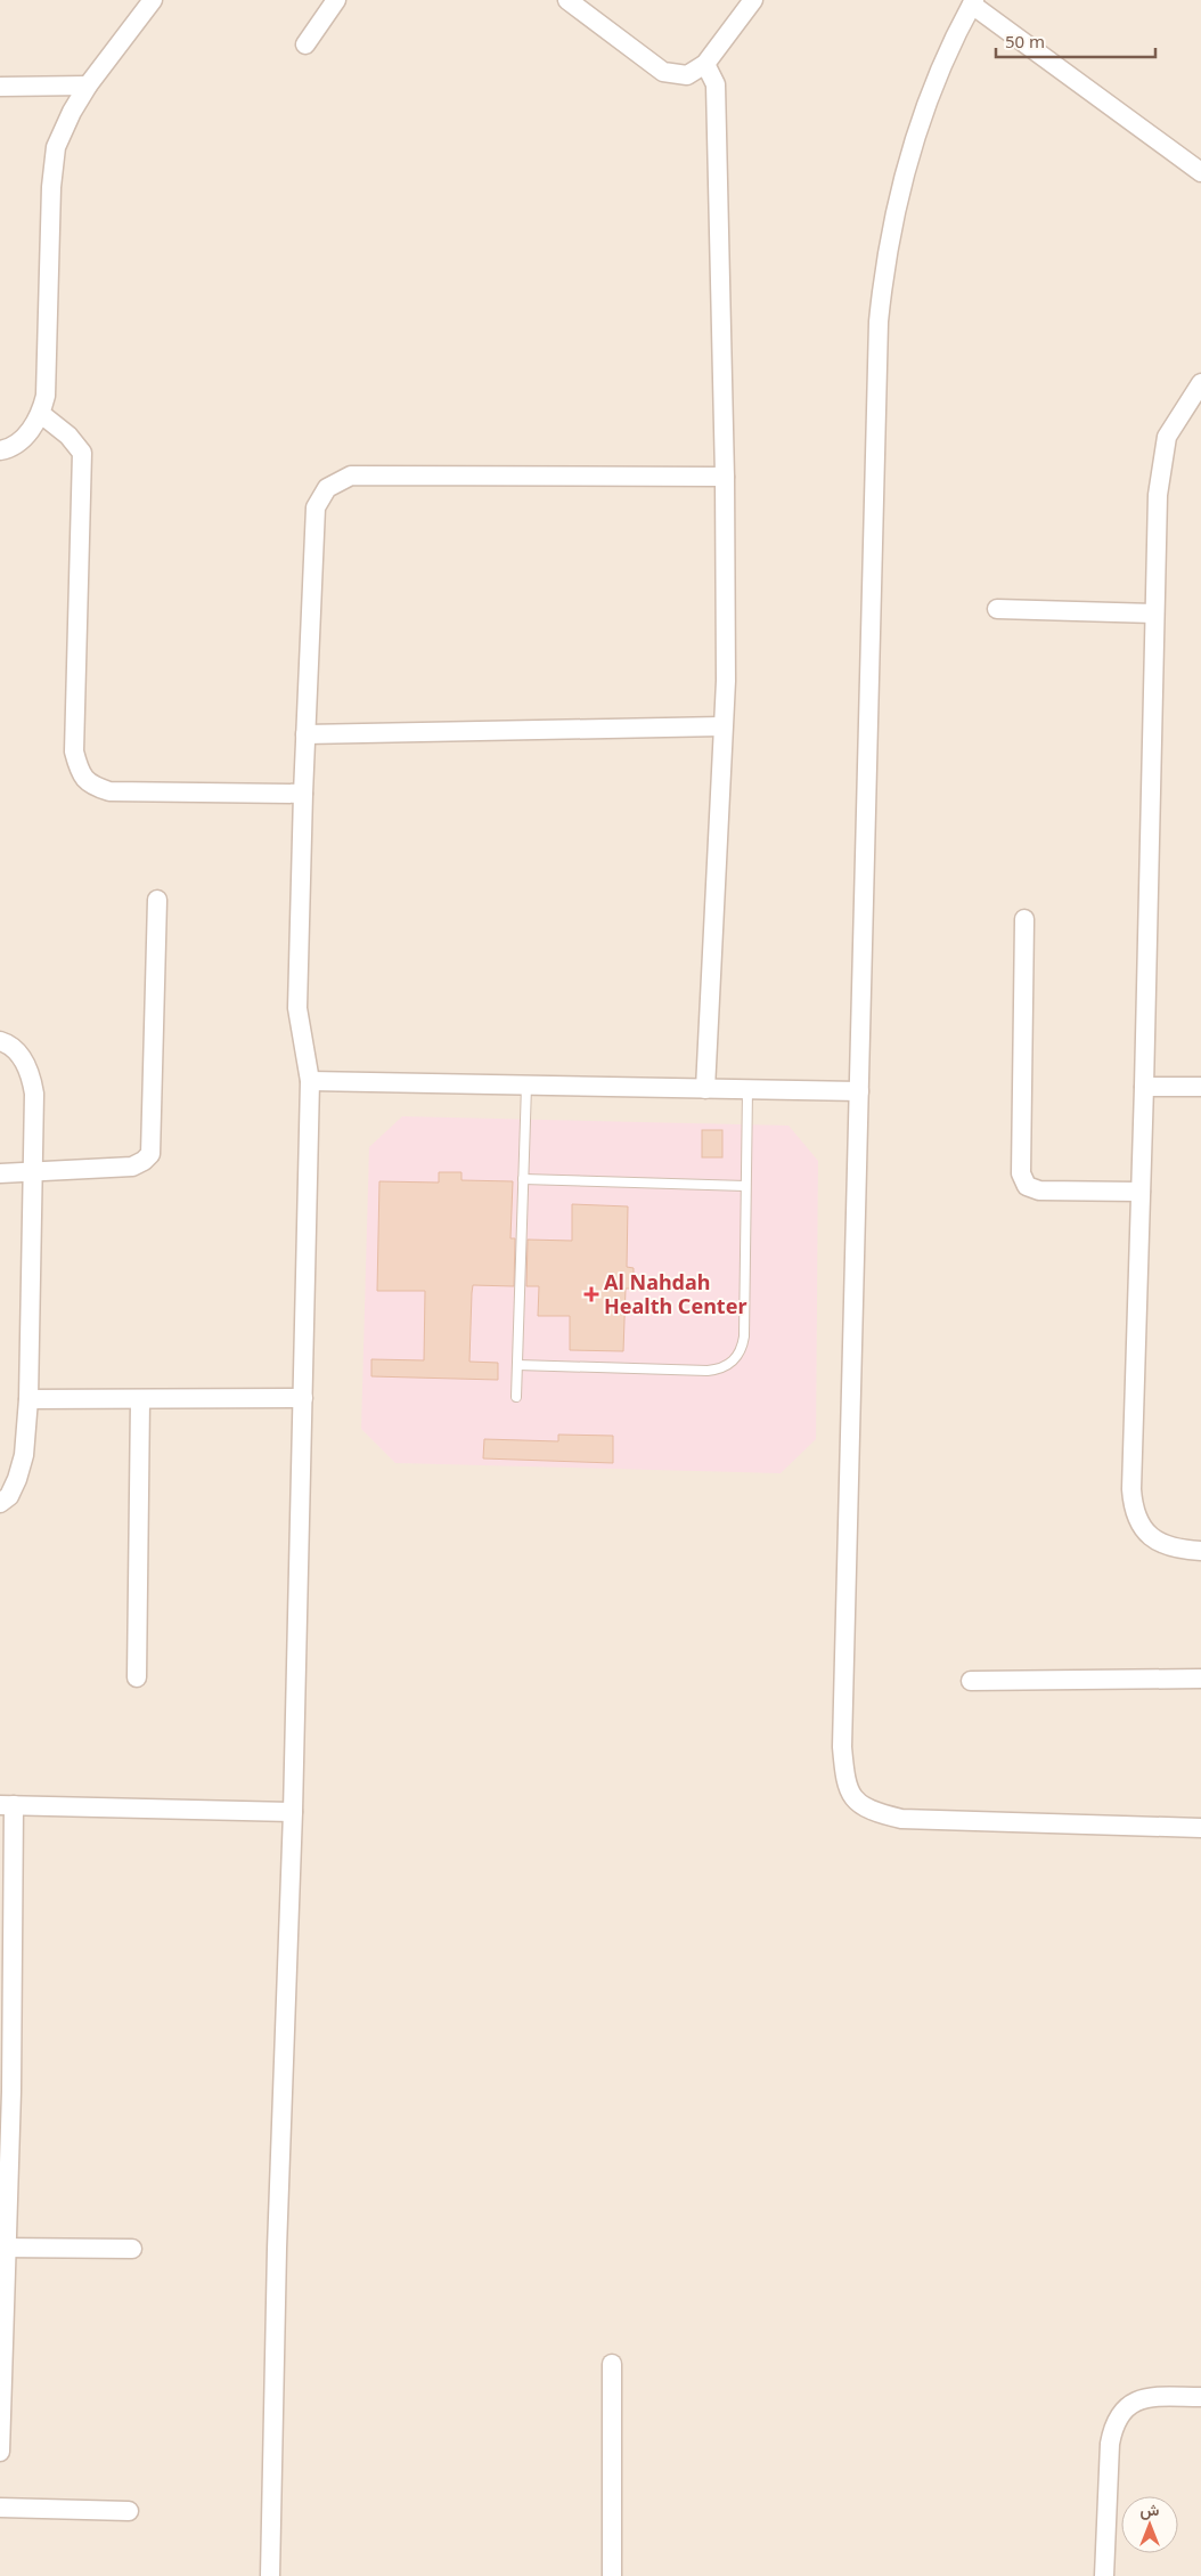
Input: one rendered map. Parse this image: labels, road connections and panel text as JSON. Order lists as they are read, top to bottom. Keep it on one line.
{"places":{"health":["Al Nahdah Health Center"]},"scale_bar":"50 m","north":"top"}
